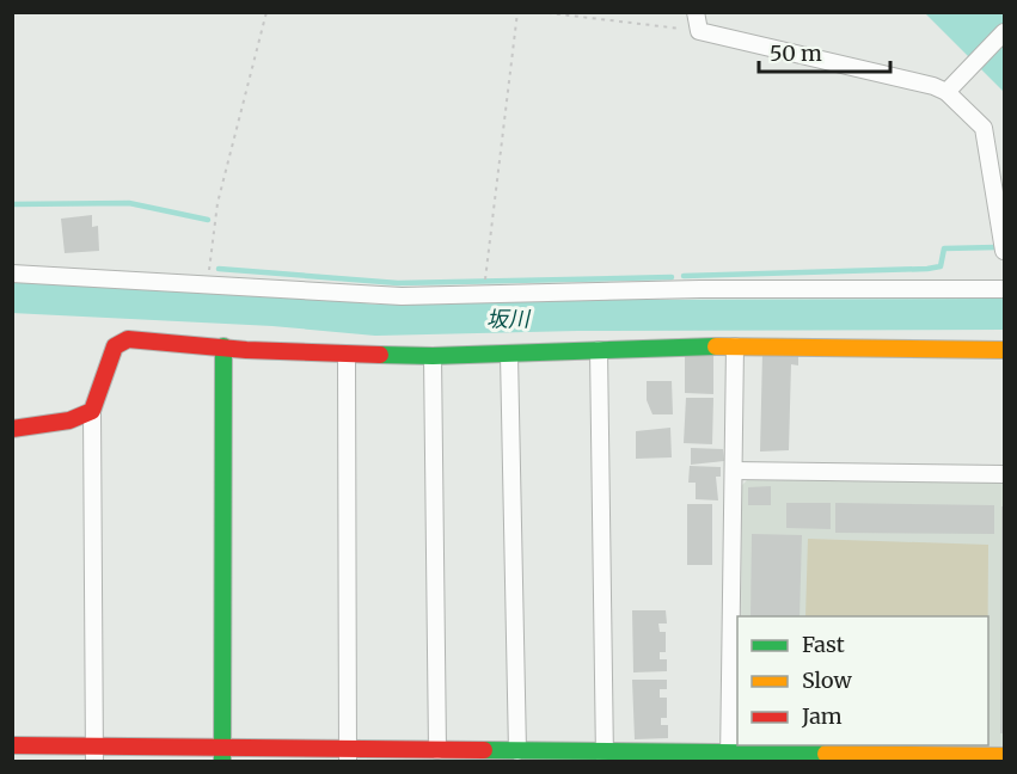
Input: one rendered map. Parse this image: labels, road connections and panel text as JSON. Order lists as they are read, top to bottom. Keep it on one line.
{"water":["坂川"],"legend":["Fast","Slow","Jam"],"scale_bar":"50 m"}
